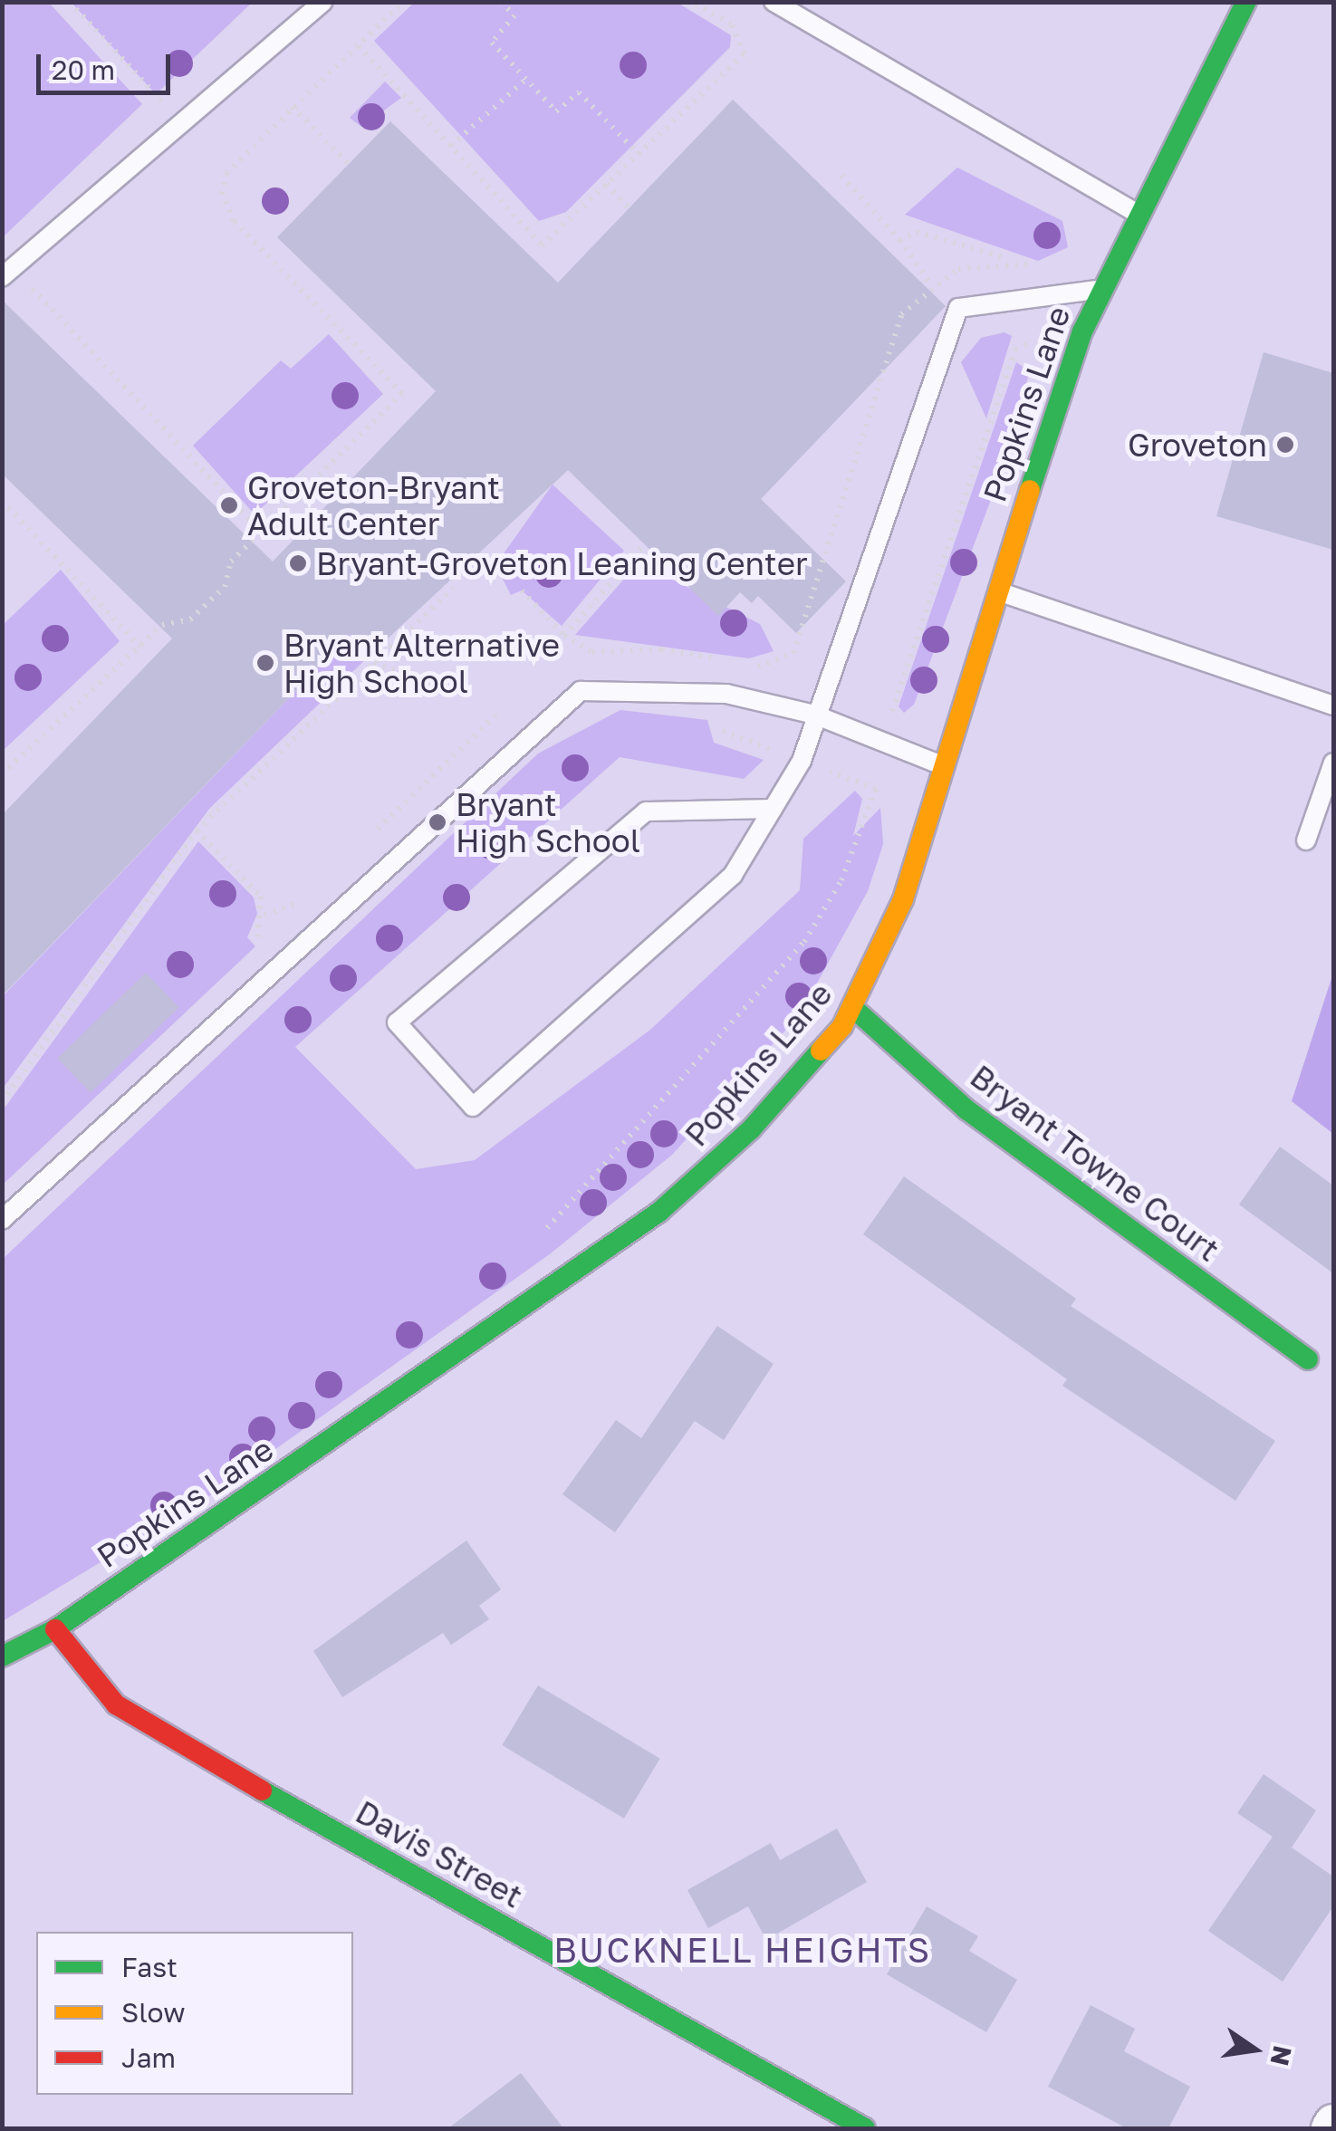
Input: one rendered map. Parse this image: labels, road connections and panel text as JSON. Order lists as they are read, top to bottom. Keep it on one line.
{"streets":{"street":["Popkins Lane","Bryant Towne Court","Davis Street"]},"crossings":[["Popkins Lane","Bryant Towne Court"],["Popkins Lane","Davis Street"]],"districts":["BUCKNELL HEIGHTS"],"places":["Groveton","Groveton-Bryant Adult Center","Bryant-Groveton Leaning Center","Bryant Alternative High School","Bryant High School"],"legend":["Fast","Slow","Jam"],"scale_bar":"20 m","north":"right"}
